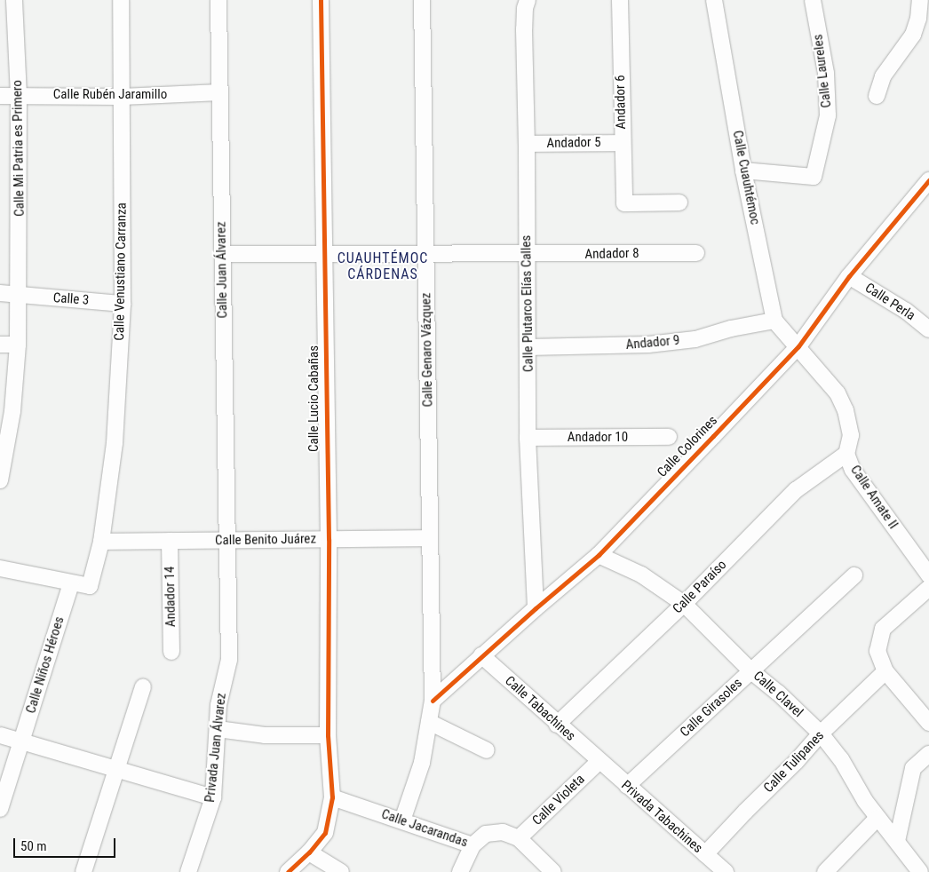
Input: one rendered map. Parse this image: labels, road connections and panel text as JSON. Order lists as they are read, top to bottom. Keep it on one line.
{"streets":{"street":["Calle Laureles","Calle Rubén Jaramillo","Andador 6","Andador 5","Calle Mi Patria es Primero","Calle Cuauhtémoc","Andador 8","Calle Juan Álvarez","Calle Venustiano Carranza","Calle 3","Calle Perla","Calle Plutarco Elías Calles","Andador 9","Calle Genaro Vázquez","Calle Lucio Cabañas","Andador 10","Calle Colorines","Calle Amate II","Calle Benito Juárez","Calle Paraíso","Andador 14","Calle Niños Héroes","Calle Clavel","Calle Girasoles","Calle Tabachines","Privada Juan Álvarez","Calle Tulipanes","Calle Violeta","Privada Tabachines","Calle Jacarandas"]},"crossings":[["Calle Laureles","Calle Cuauhtémoc"],["Calle Rubén Jaramillo","Calle Mi Patria es Primero"],["Calle Rubén Jaramillo","Calle Juan Álvarez"],["Calle Rubén Jaramillo","Calle Venustiano Carranza"],["Andador 6","Andador 5"],["Andador 5","Calle Plutarco Elías Calles"],["Calle Mi Patria es Primero","Calle 3"],["Calle Cuauhtémoc","Andador 9"],["Andador 8","Calle Juan Álvarez"],["Andador 8","Calle Plutarco Elías Calles"],["Andador 8","Calle Genaro Vázquez"],["Andador 8","Calle Lucio Cabañas"],["Calle Juan Álvarez","Calle Benito Juárez"],["Calle Juan Álvarez","Privada Juan Álvarez"],["Calle Venustiano Carranza","Calle 3"],["Calle Venustiano Carranza","Calle Benito Juárez"],["Calle Perla","Calle Colorines"],["Calle Plutarco Elías Calles","Andador 9"],["Calle Plutarco Elías Calles","Andador 10"],["Calle Plutarco Elías Calles","Calle Colorines"],["Calle Genaro Vázquez","Calle Colorines"],["Calle Genaro Vázquez","Calle Benito Juárez"],["Calle Lucio Cabañas","Calle Benito Juárez"],["Calle Lucio Cabañas","Calle Jacarandas"],["Calle Colorines","Calle Amate II"],["Calle Colorines","Calle Clavel"],["Calle Colorines","Calle Tabachines"],["Calle Amate II","Calle Paraíso"],["Calle Benito Juárez","Andador 14"],["Calle Benito Juárez","Privada Juan Álvarez"],["Calle Paraíso","Calle Clavel"],["Calle Paraíso","Calle Tabachines"],["Calle Clavel","Calle Girasoles"],["Calle Clavel","Calle Tulipanes"],["Calle Girasoles","Privada Tabachines"],["Calle Tabachines","Calle Violeta"],["Calle Tabachines","Privada Tabachines"],["Calle Tulipanes","Privada Tabachines"],["Calle Violeta","Privada Tabachines"],["Calle Violeta","Calle Jacarandas"]],"districts":["CUAUHTÉMOC CÁRDENAS"],"scale_bar":"50 m"}
